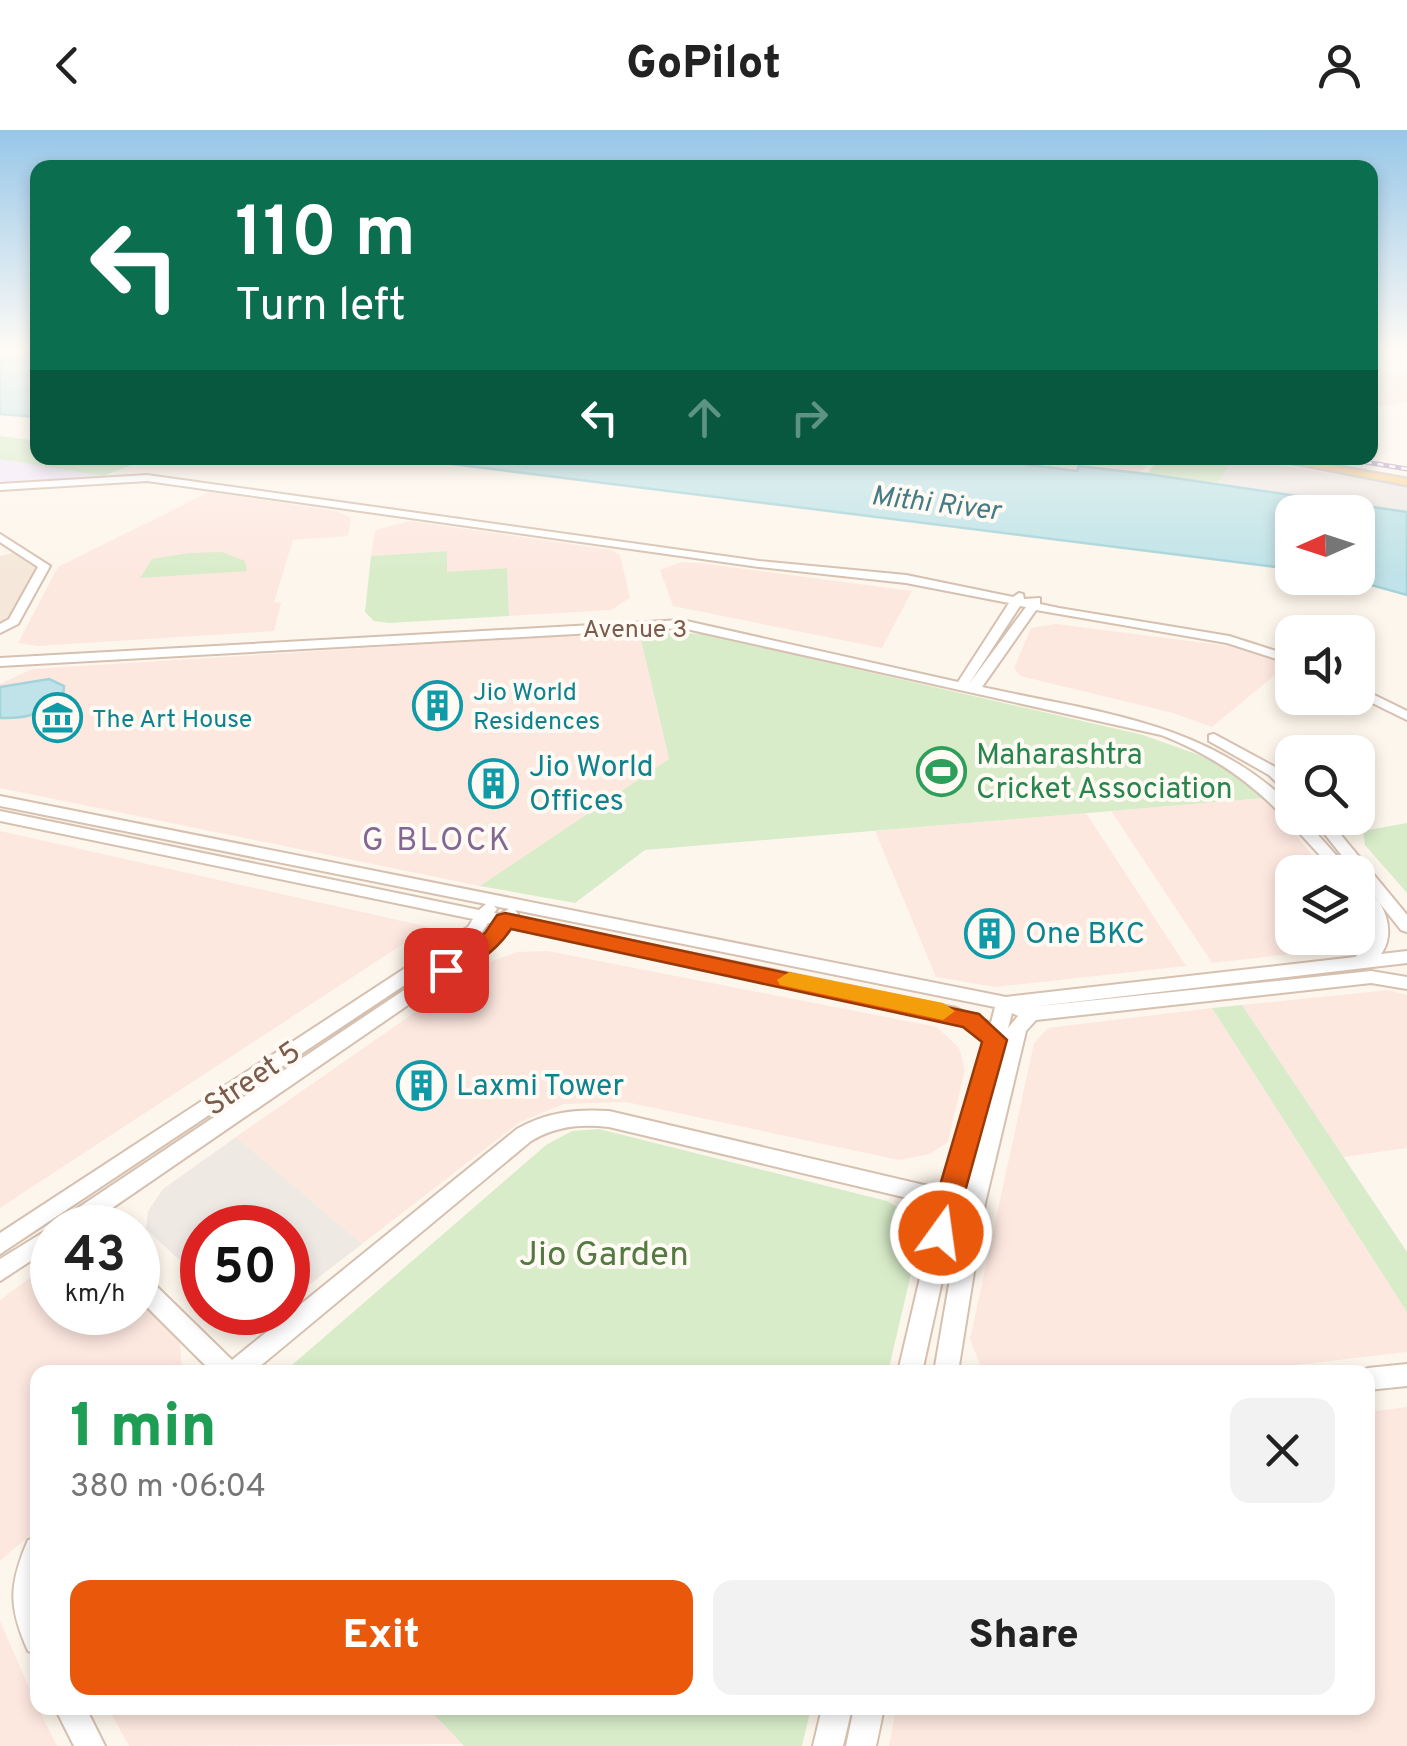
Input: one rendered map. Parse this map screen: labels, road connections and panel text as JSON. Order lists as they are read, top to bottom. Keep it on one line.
{"streets":{"street":["Avenue 3","Street 5"]},"districts":["G BLOCK"],"water":["Mithi River"],"parks":["Jio Garden"],"places":{"building":["Jio World Residences","Jio World Offices","One BKC","Laxmi Tower"],"museum":["The Art House"],"sports":["Maharashtra Cricket Association"]},"north":"left","page":{"header":"GoPilot","turn":["110 m","Turn left"],"speed":"43 km/h","limit":"50","heading":["1 min","380 m · 06:04"],"buttons":["Exit","Share"]}}
